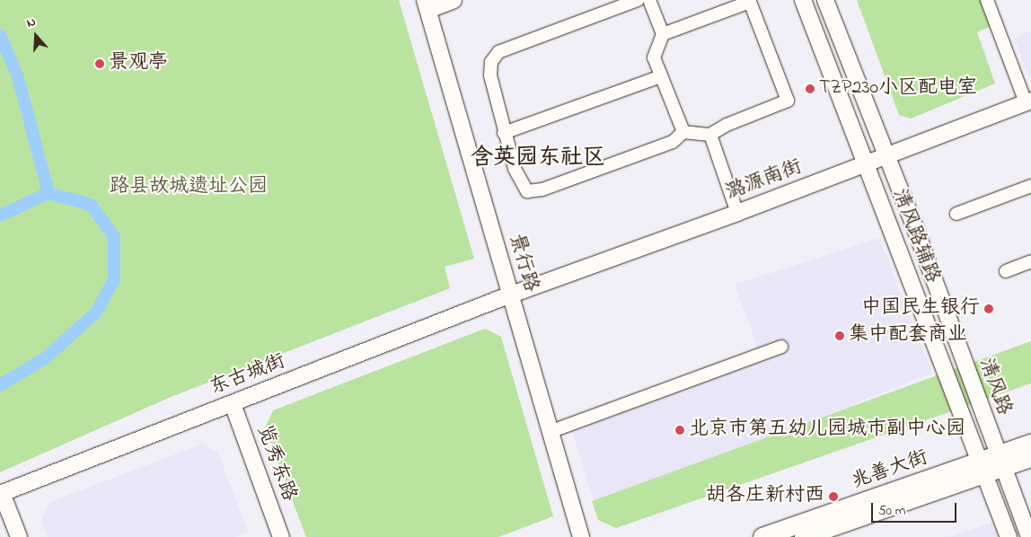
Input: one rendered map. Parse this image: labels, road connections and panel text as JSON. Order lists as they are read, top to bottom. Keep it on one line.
{"streets":{"main road":["兆善大街"],"street":["潞源南街","清风路辅路","景行路","东古城街","清风路","览秀东路"]},"crossings":[["潞源南街","清风路辅路"],["潞源南街","景行路"],["潞源南街","东古城街"],["潞源南街","清风路"],["清风路辅路","兆善大街"],["景行路","东古城街"],["东古城街","览秀东路"],["清风路","兆善大街"]],"districts":["含英园东社区"],"parks":["路县故城遗址公园"],"places":["景观亭","TZP230小区配电室","中国民生银行","集中配套商业","北京市第五幼儿园城市副中心园","胡各庄新村西"],"scale_bar":"50 m","north":"top"}
